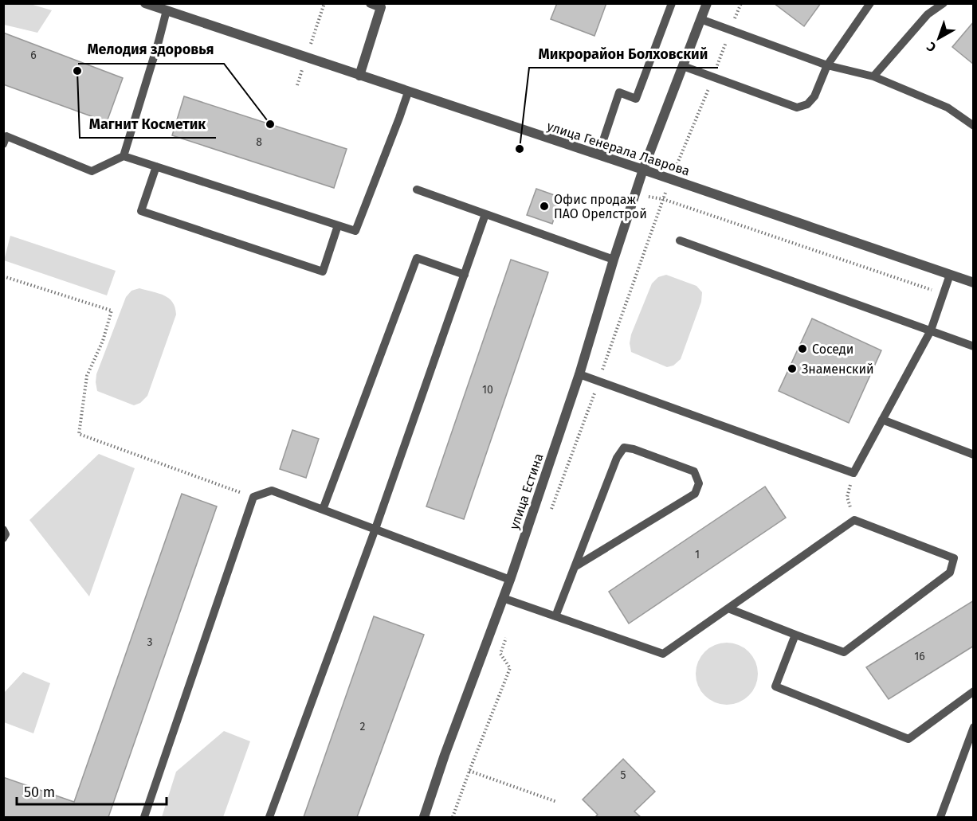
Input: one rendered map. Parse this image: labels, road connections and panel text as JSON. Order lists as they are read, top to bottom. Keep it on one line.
{"streets":{"street":["улица Генерала Лаврова","улица Естина"]},"crossings":[["улица Генерала Лаврова","улица Естина"]],"places":["Магнит Косметик","Мелодия здоровья","Микрорайон Болховский","Офис продаж ПАО Орелстрой","Соседи","Знаменский"],"house_numbers":["6","8","10","1","3","16","2","5"],"scale_bar":"50 m","north":"bottom left"}
